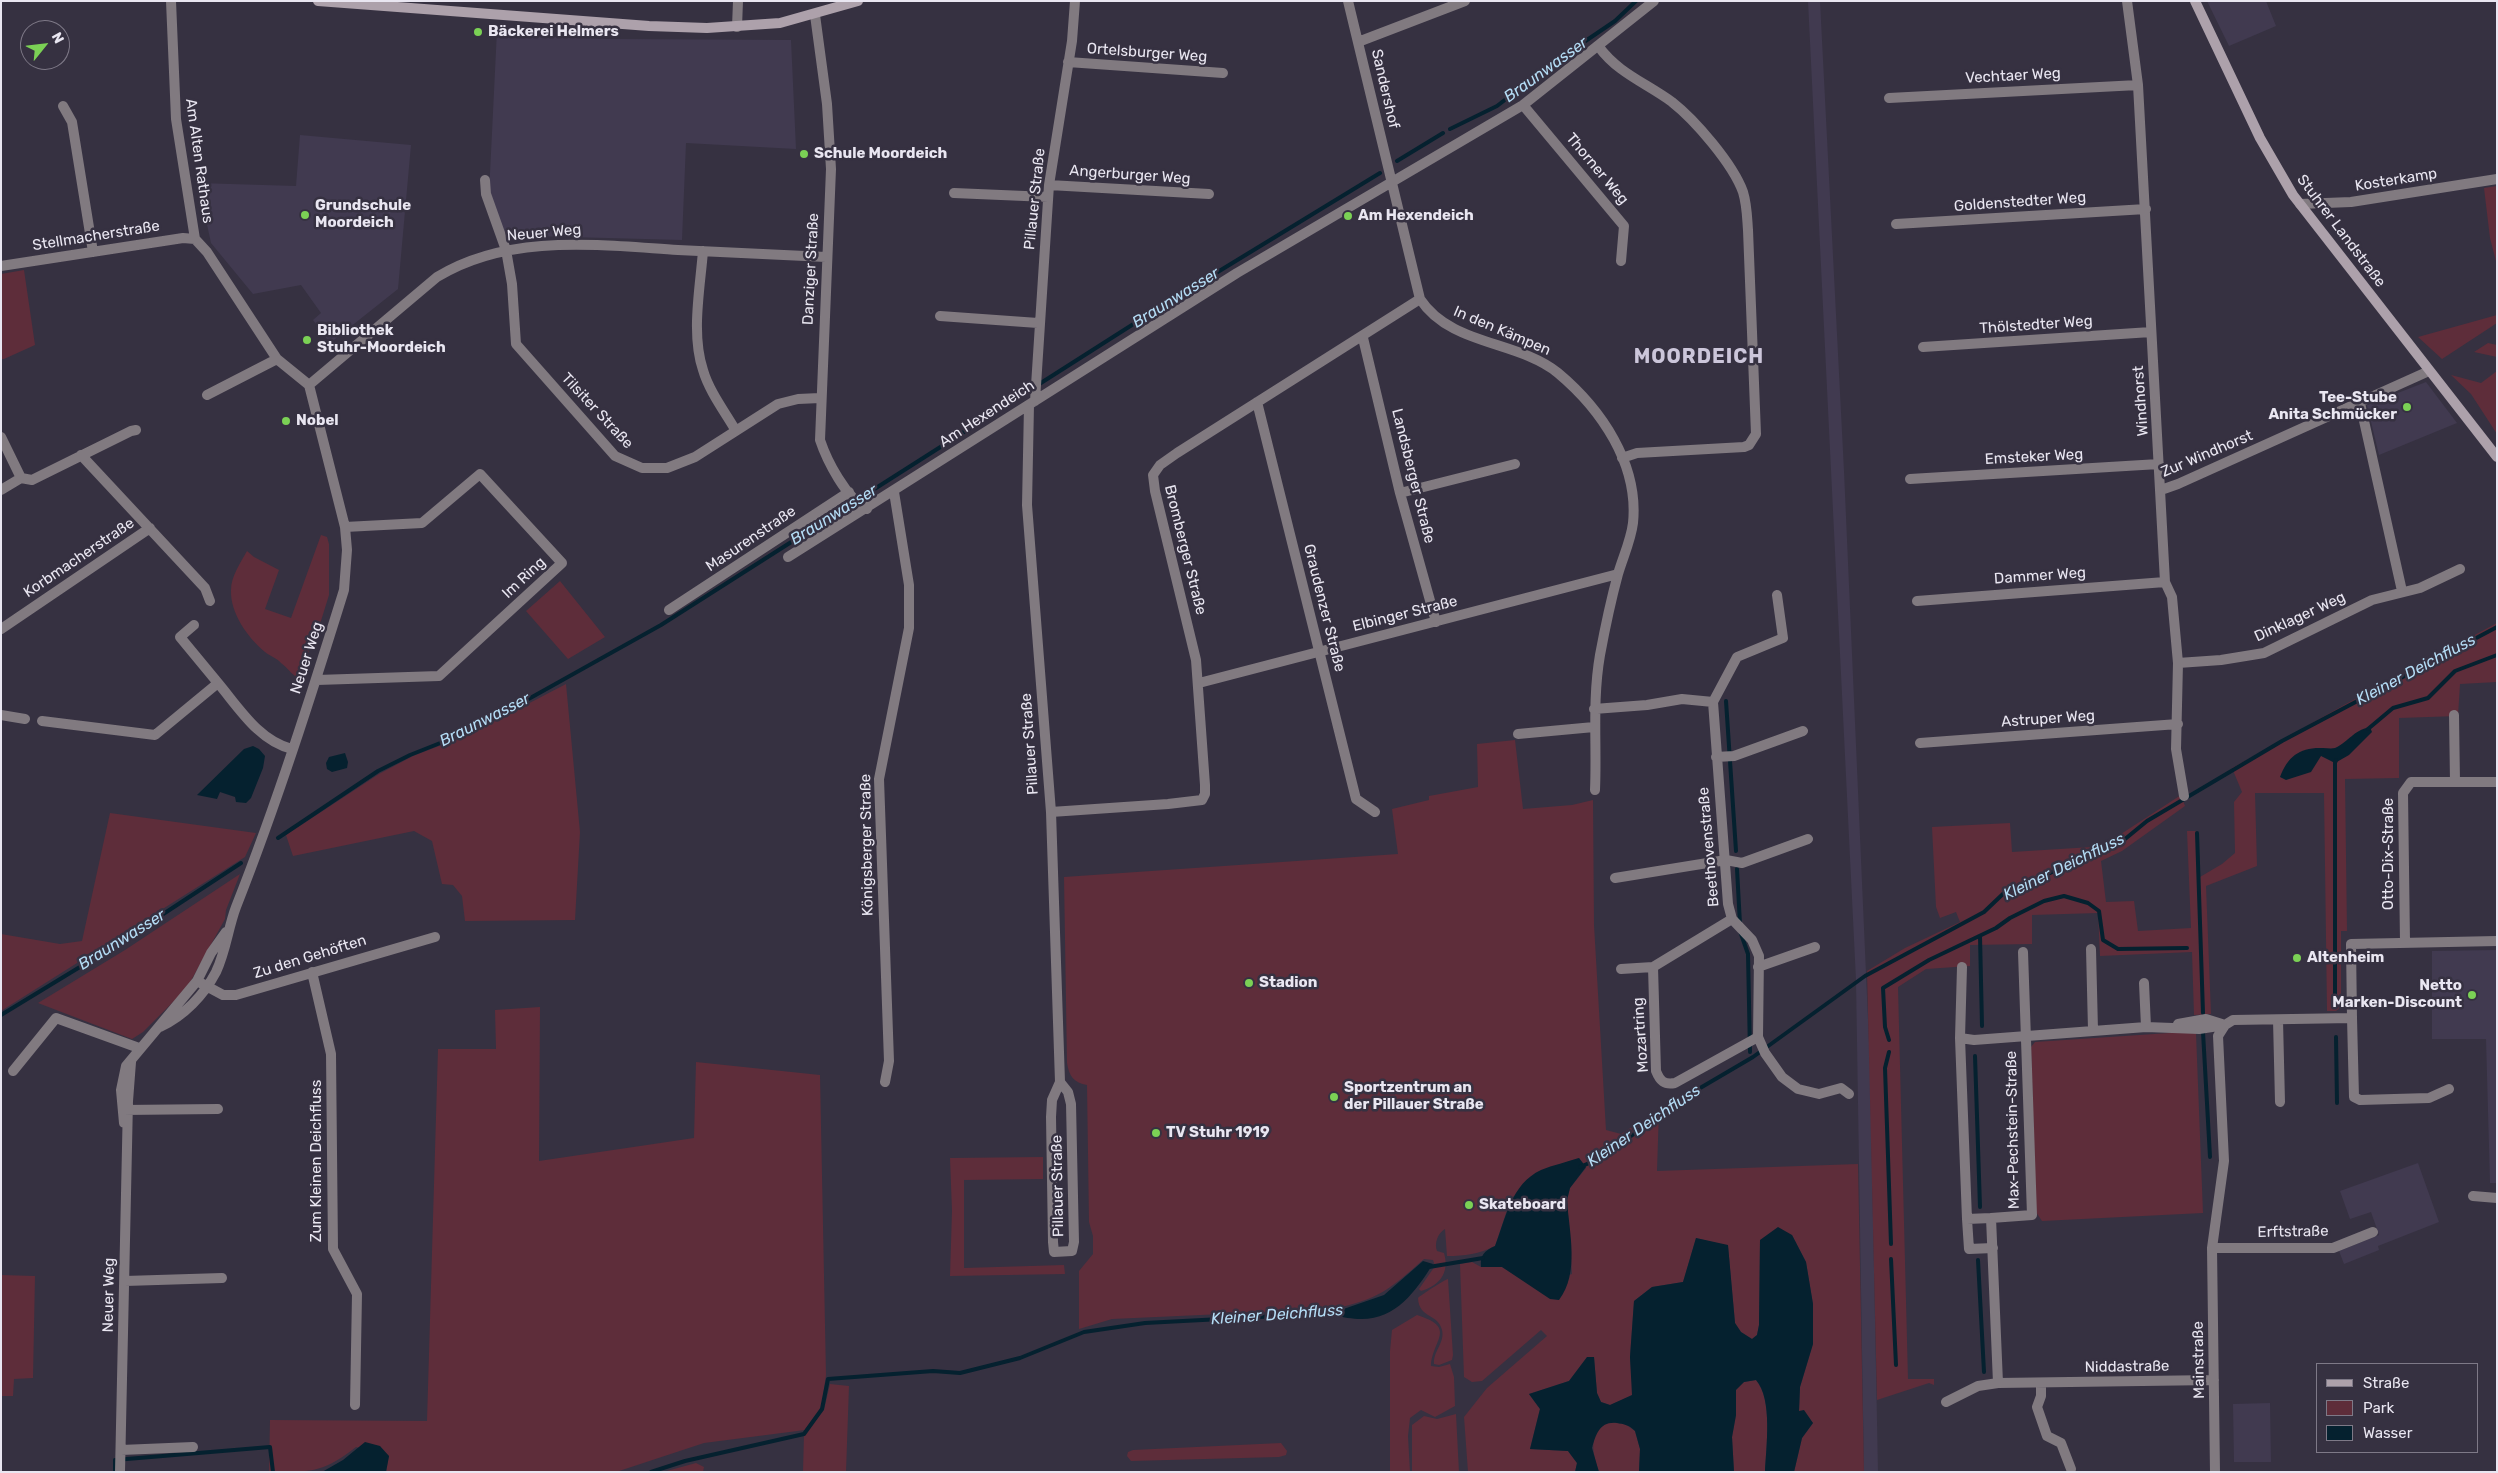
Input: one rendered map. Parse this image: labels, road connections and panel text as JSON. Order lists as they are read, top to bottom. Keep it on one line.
{"streets":{"main road":["Stuhrer Landstraße"],"street":["Ortelsburger Weg","Vechtaer Weg","Sandershof","Am Alten Rathaus","Thorner Weg","Angerburger Weg","Kosterkamp","Pillauer Straße","Goldenstedter Weg","Neuer Weg","Stellmacherstraße","Danziger Straße","Thölstedter Weg","In den Kämpen","Windhorst","Tilsiter Straße","Am Hexendeich","Zur Windhorst","Emsteker Weg","Landsberger Straße","Masurenstraße","Bromberger Straße","Korbmacherstraße","Dammer Weg","Im Ring","Graudenzer Straße","Elbinger Straße","Dinklager Weg","Astruper Weg","Königsberger Straße","Beethovenstraße","Otto-Dix-Straße","Zu den Gehöften","Mozartring","Max-Pechstein-Straße","Zum Kleinen Deichfluss","Erftstraße","Mainstraße","Niddastraße"]},"crossings":[["Ortelsburger Weg","Pillauer Straße"],["Vechtaer Weg","Windhorst"],["Sandershof","In den Kämpen"],["Sandershof","Am Hexendeich"],["Am Alten Rathaus","Stellmacherstraße"],["Thorner Weg","Am Hexendeich"],["Angerburger Weg","Pillauer Straße"],["Kosterkamp","Stuhrer Landstraße"],["Pillauer Straße","Am Hexendeich"],["Pillauer Straße","Bromberger Straße"],["Goldenstedter Weg","Windhorst"],["Stuhrer Landstraße","Zur Windhorst"],["Neuer Weg","Danziger Straße"],["Neuer Weg","Tilsiter Straße"],["Neuer Weg","Im Ring"],["Neuer Weg","Zu den Gehöften"],["Danziger Straße","Tilsiter Straße"],["Danziger Straße","Am Hexendeich"],["Danziger Straße","Masurenstraße"],["Thölstedter Weg","Windhorst"],["In den Kämpen","Am Hexendeich"],["In den Kämpen","Bromberger Straße"],["In den Kämpen","Elbinger Straße"],["Windhorst","Zur Windhorst"],["Windhorst","Emsteker Weg"],["Windhorst","Dammer Weg"],["Windhorst","Dinklager Weg"],["Windhorst","Astruper Weg"],["Am Hexendeich","Königsberger Straße"],["Landsberger Straße","Bromberger Straße"],["Landsberger Straße","Elbinger Straße"],["Bromberger Straße","Graudenzer Straße"],["Bromberger Straße","Elbinger Straße"],["Graudenzer Straße","Elbinger Straße"],["Beethovenstraße","Mozartring"],["Zu den Gehöften","Zum Kleinen Deichfluss"],["Erftstraße","Mainstraße"],["Mainstraße","Niddastraße"]],"districts":["MOORDEICH"],"water":["Braunwasser","Kleiner Deichfluss"],"places":["Bäckerei Helmers","Schule Moordeich","Grundschule Moordeich","Am Hexendeich","Bibliothek Stuhr-Moordeich","Tee-Stube Anita Schmücker","Nobel","Altenheim","Stadion","Netto Marken-Discount","Sportzentrum an der Pillauer Straße","TV Stuhr 1919","Skateboard"],"legend":["Straße","Park","Wasser"],"north":"top right"}
